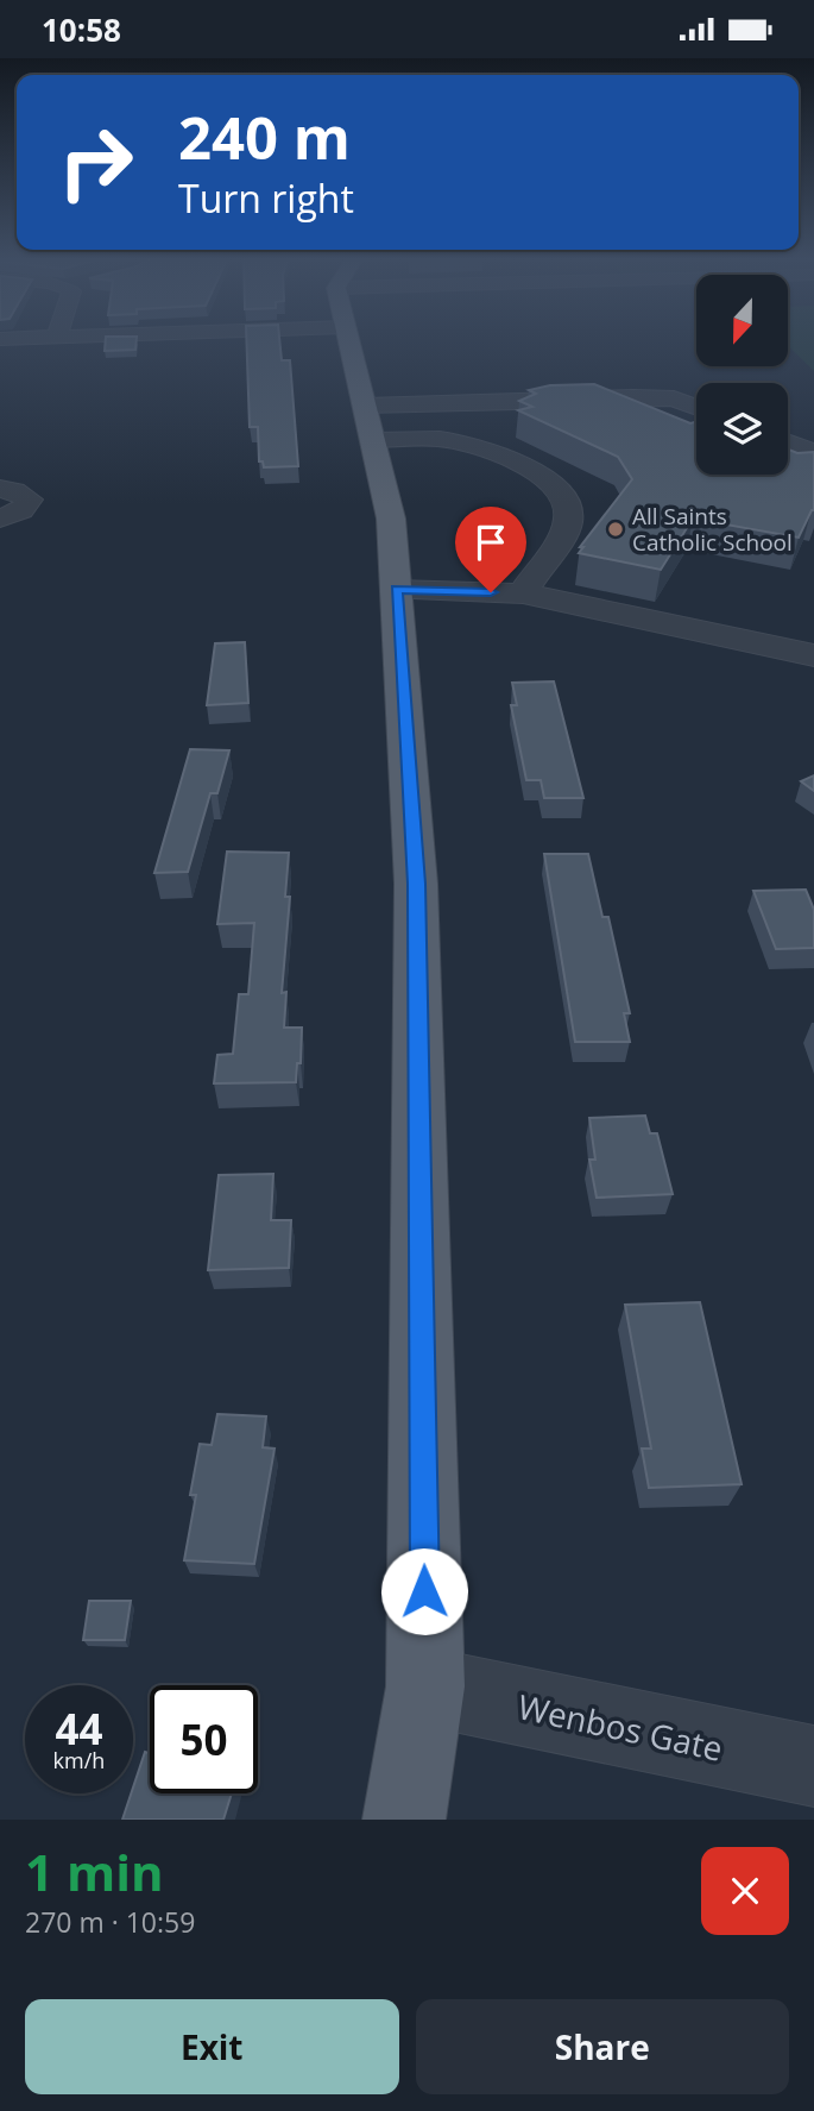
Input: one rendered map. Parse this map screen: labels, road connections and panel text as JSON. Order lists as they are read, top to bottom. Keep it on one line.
{"streets":{"street":["Wenbos Gate"]},"places":["All Saints Catholic School"],"north":"bottom","page":{"status":"10:58","turn":["240 m","Turn right"],"speed":"44 km/h","limit":"50","heading":["1 min","270 m · 10:59"],"buttons":["Exit","Share"]}}
